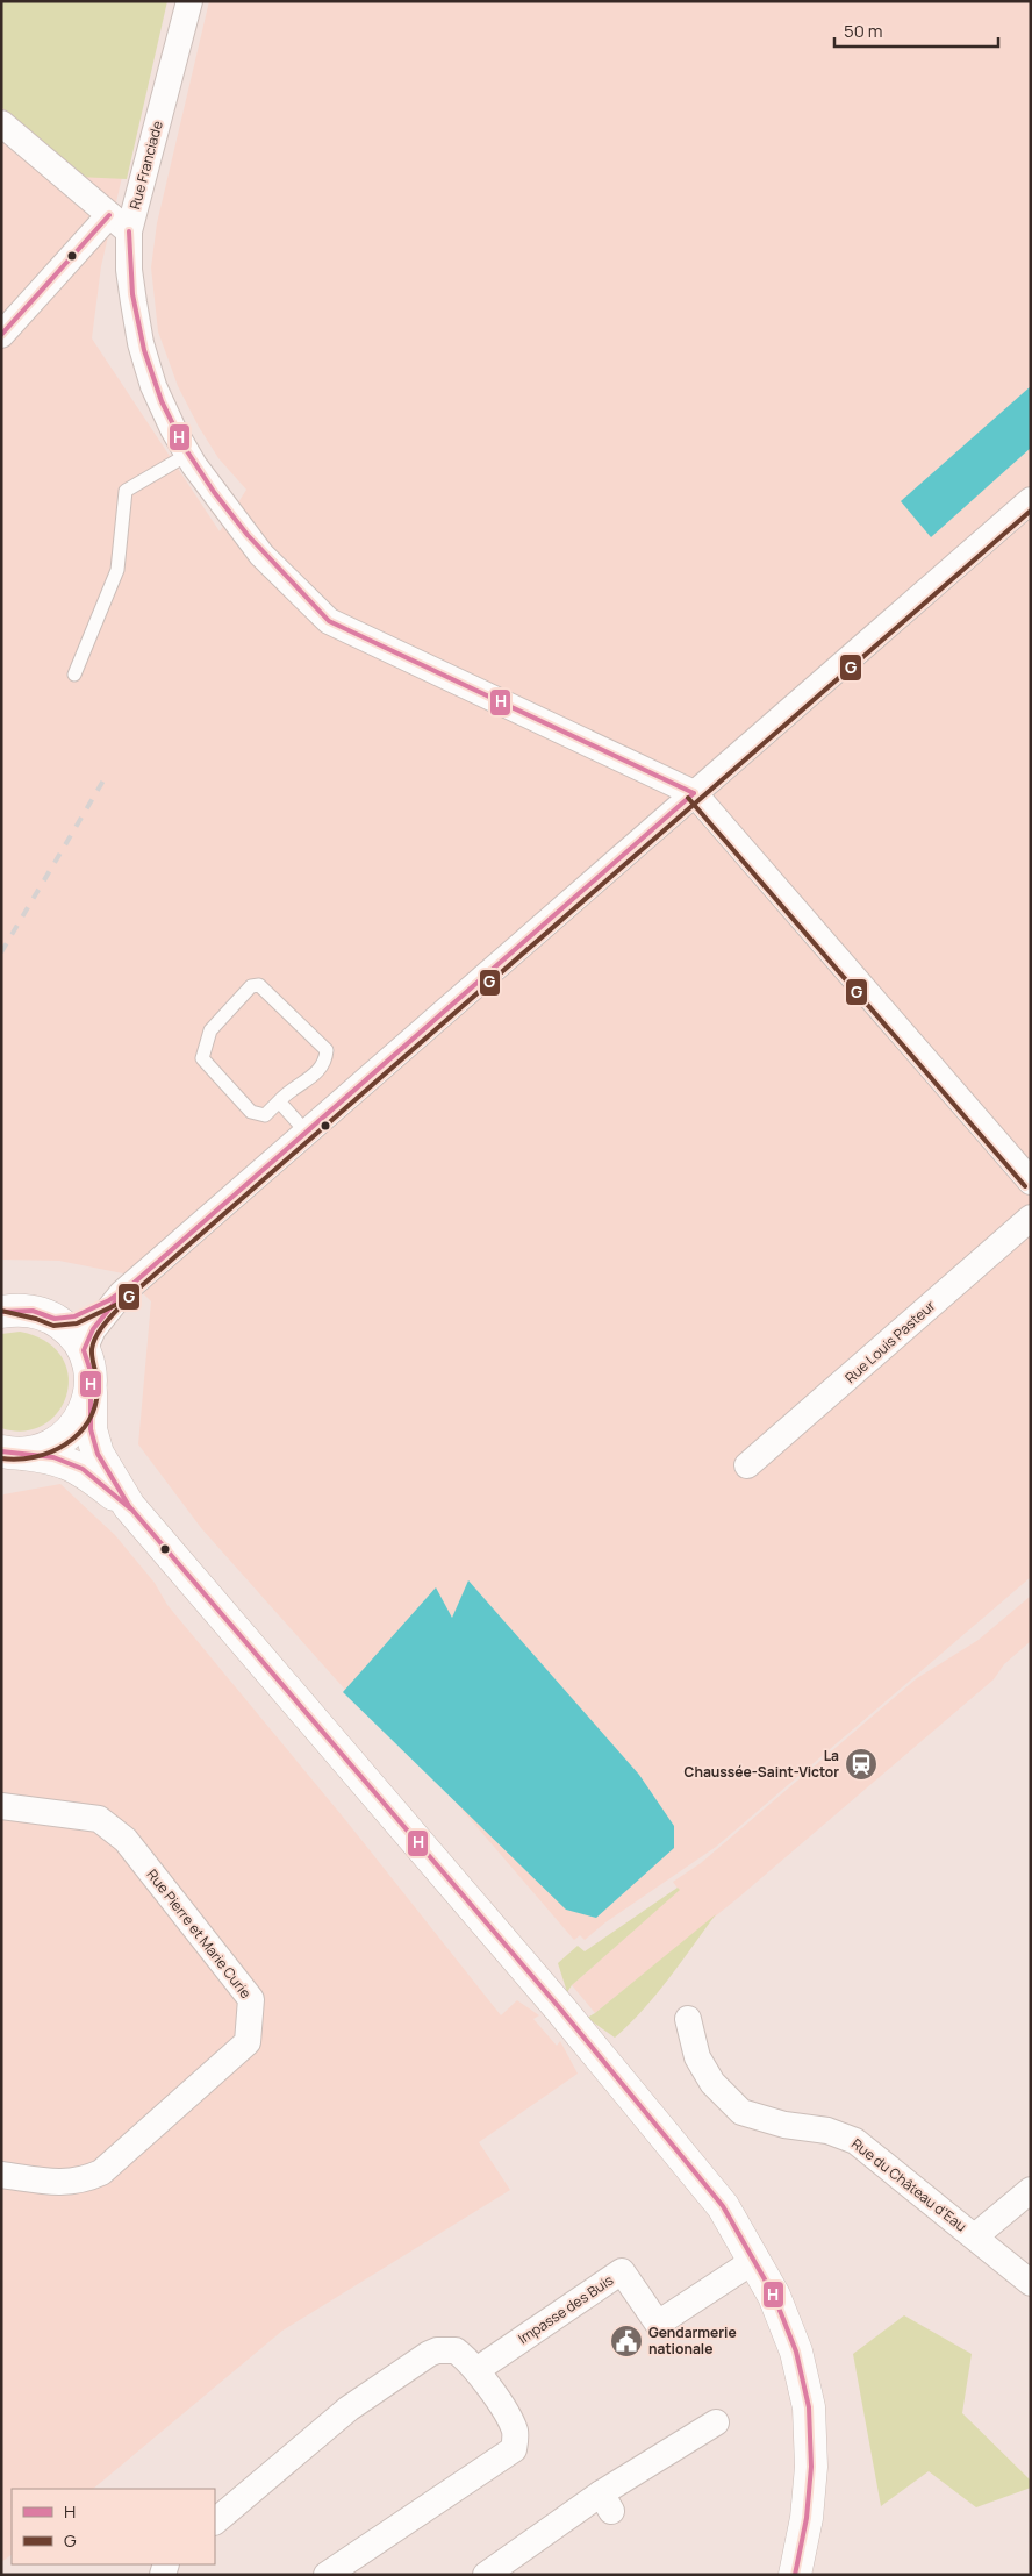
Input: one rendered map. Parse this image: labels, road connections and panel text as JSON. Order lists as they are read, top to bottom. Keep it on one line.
{"streets":{"street":["Rue Franciade","Rue Louis Pasteur","Rue Pierre et Marie Curie","Rue du Château d'Eau","Impasse des Buis"]},"places":{"station":["La Chaussée-Saint-Victor"],"public building":["Gendarmerie nationale"]},"lines":["transit line H","transit line G"],"legend":["H","G"],"scale_bar":"50 m"}
